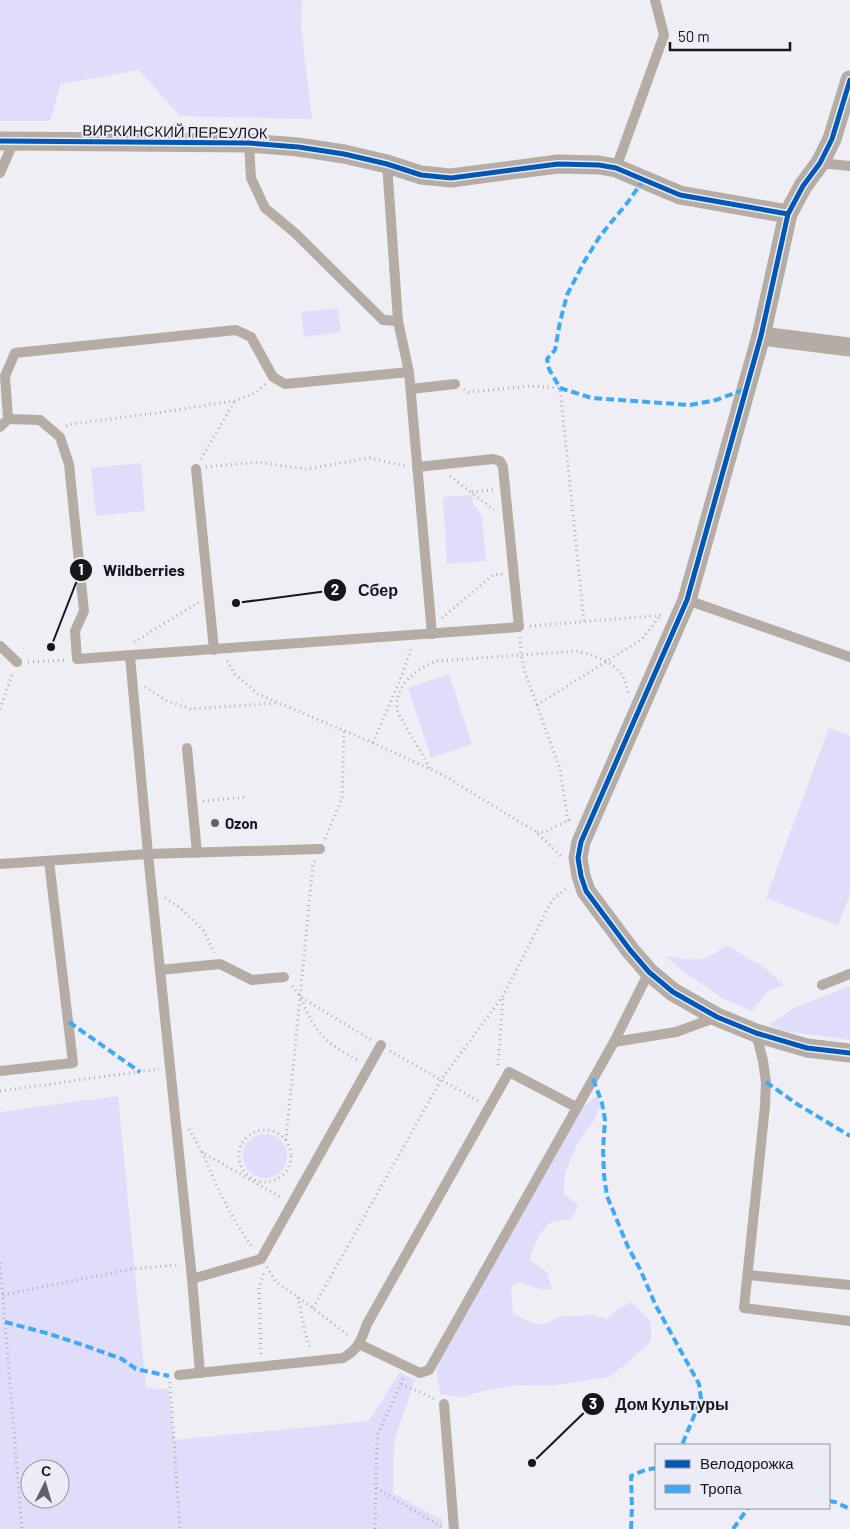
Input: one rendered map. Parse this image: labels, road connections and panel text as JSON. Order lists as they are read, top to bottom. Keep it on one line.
{"streets":{"street":["ВИРКИНСКИЙ ПЕРЕУЛОК"]},"places":["Сбер","Wildberries","Ozon","Дом Культуры"],"legend":["Велодорожка","Тропа"],"scale_bar":"50 m","north":"top"}
